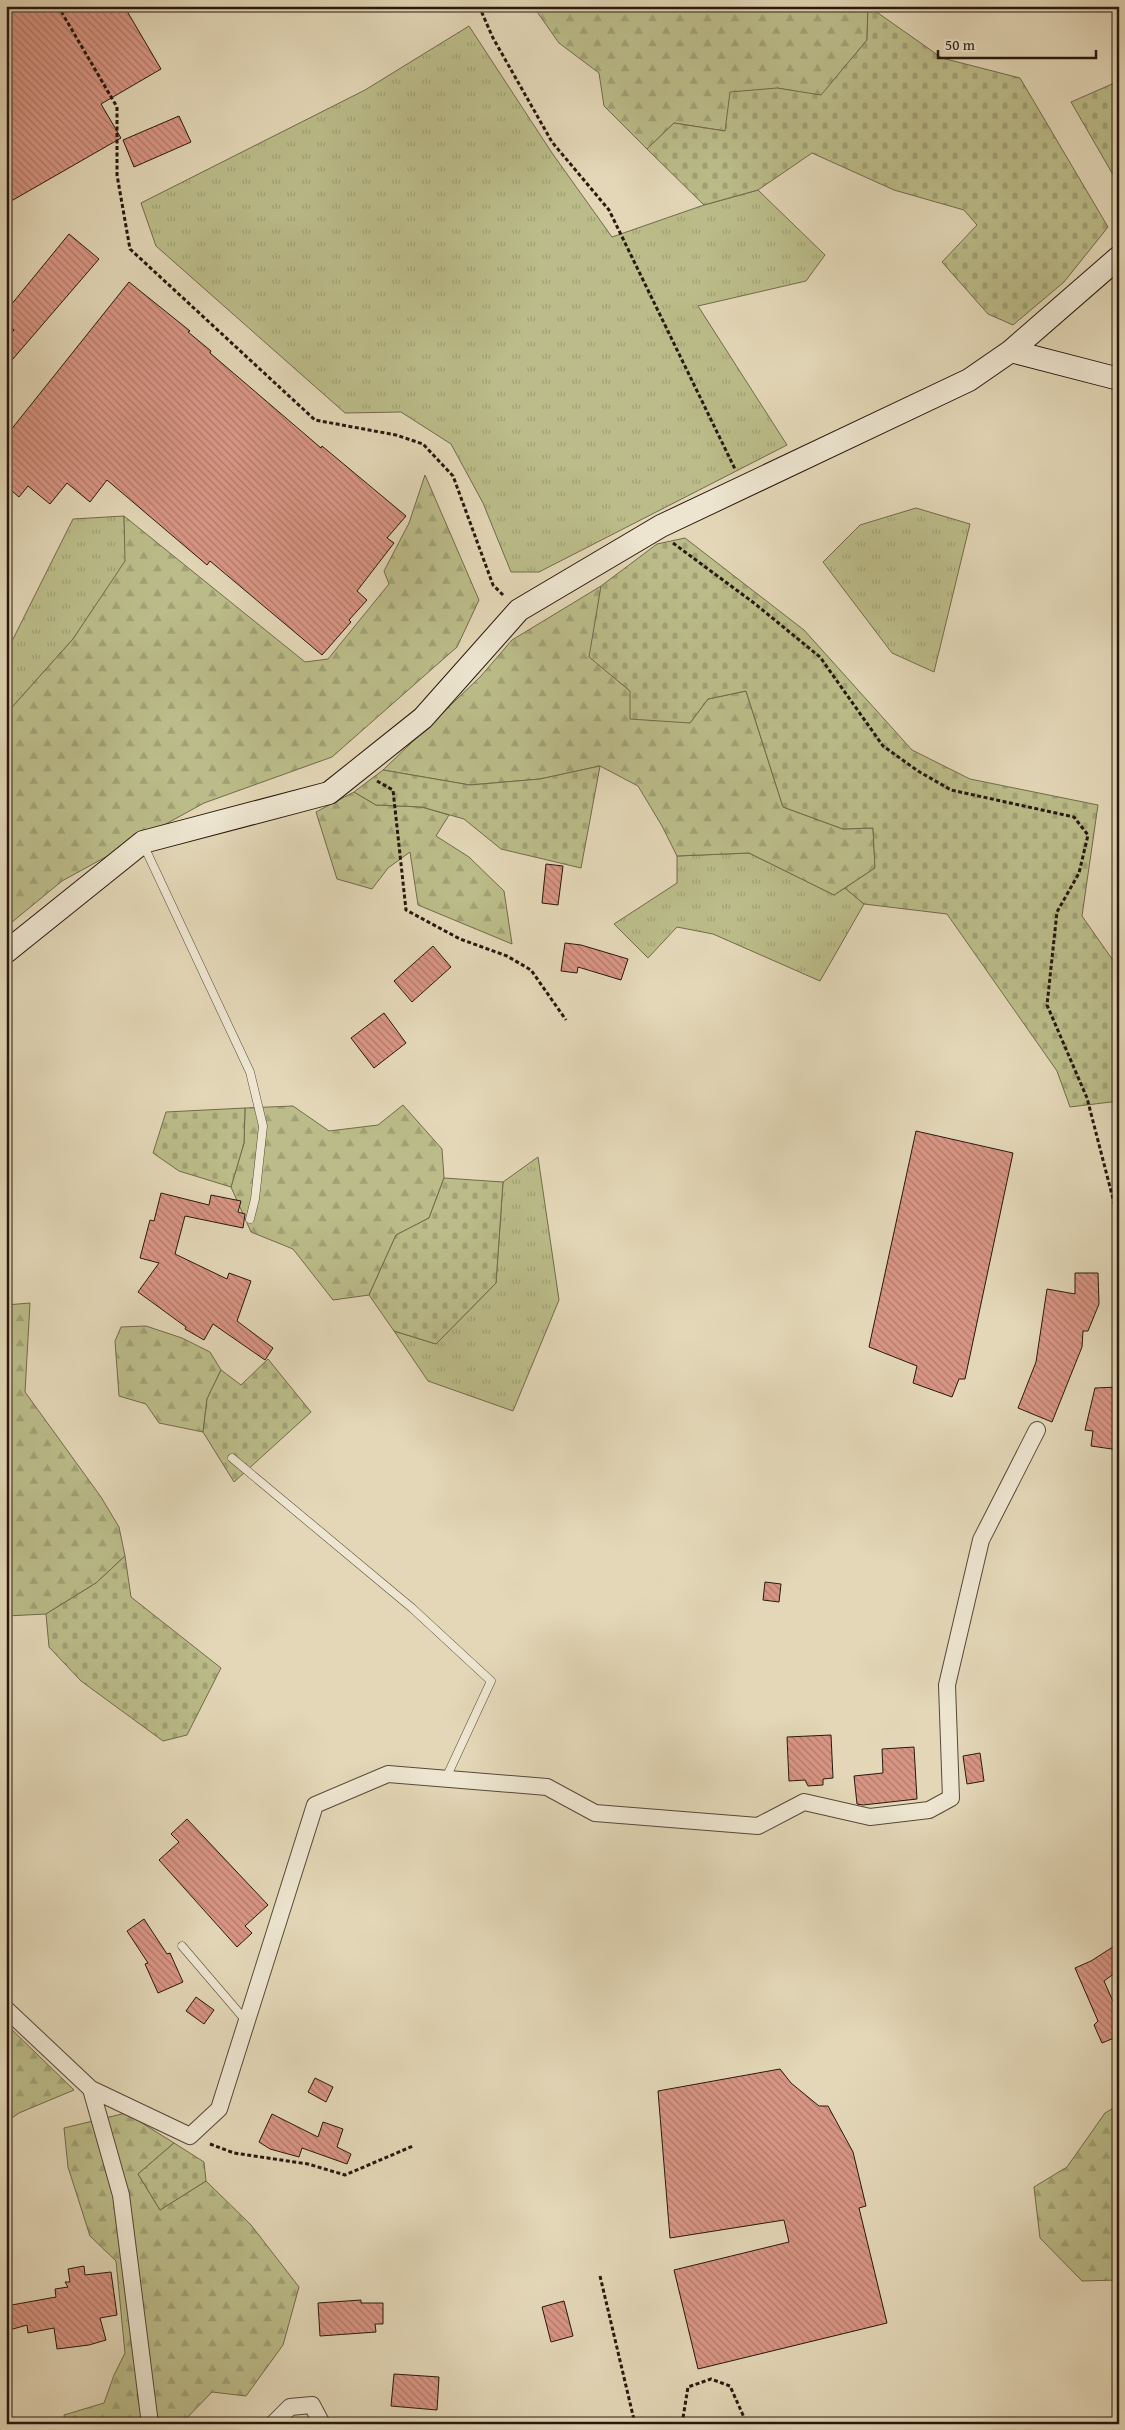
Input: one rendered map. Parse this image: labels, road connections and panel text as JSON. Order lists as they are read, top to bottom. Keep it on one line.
{"scale_bar":"50 m"}
